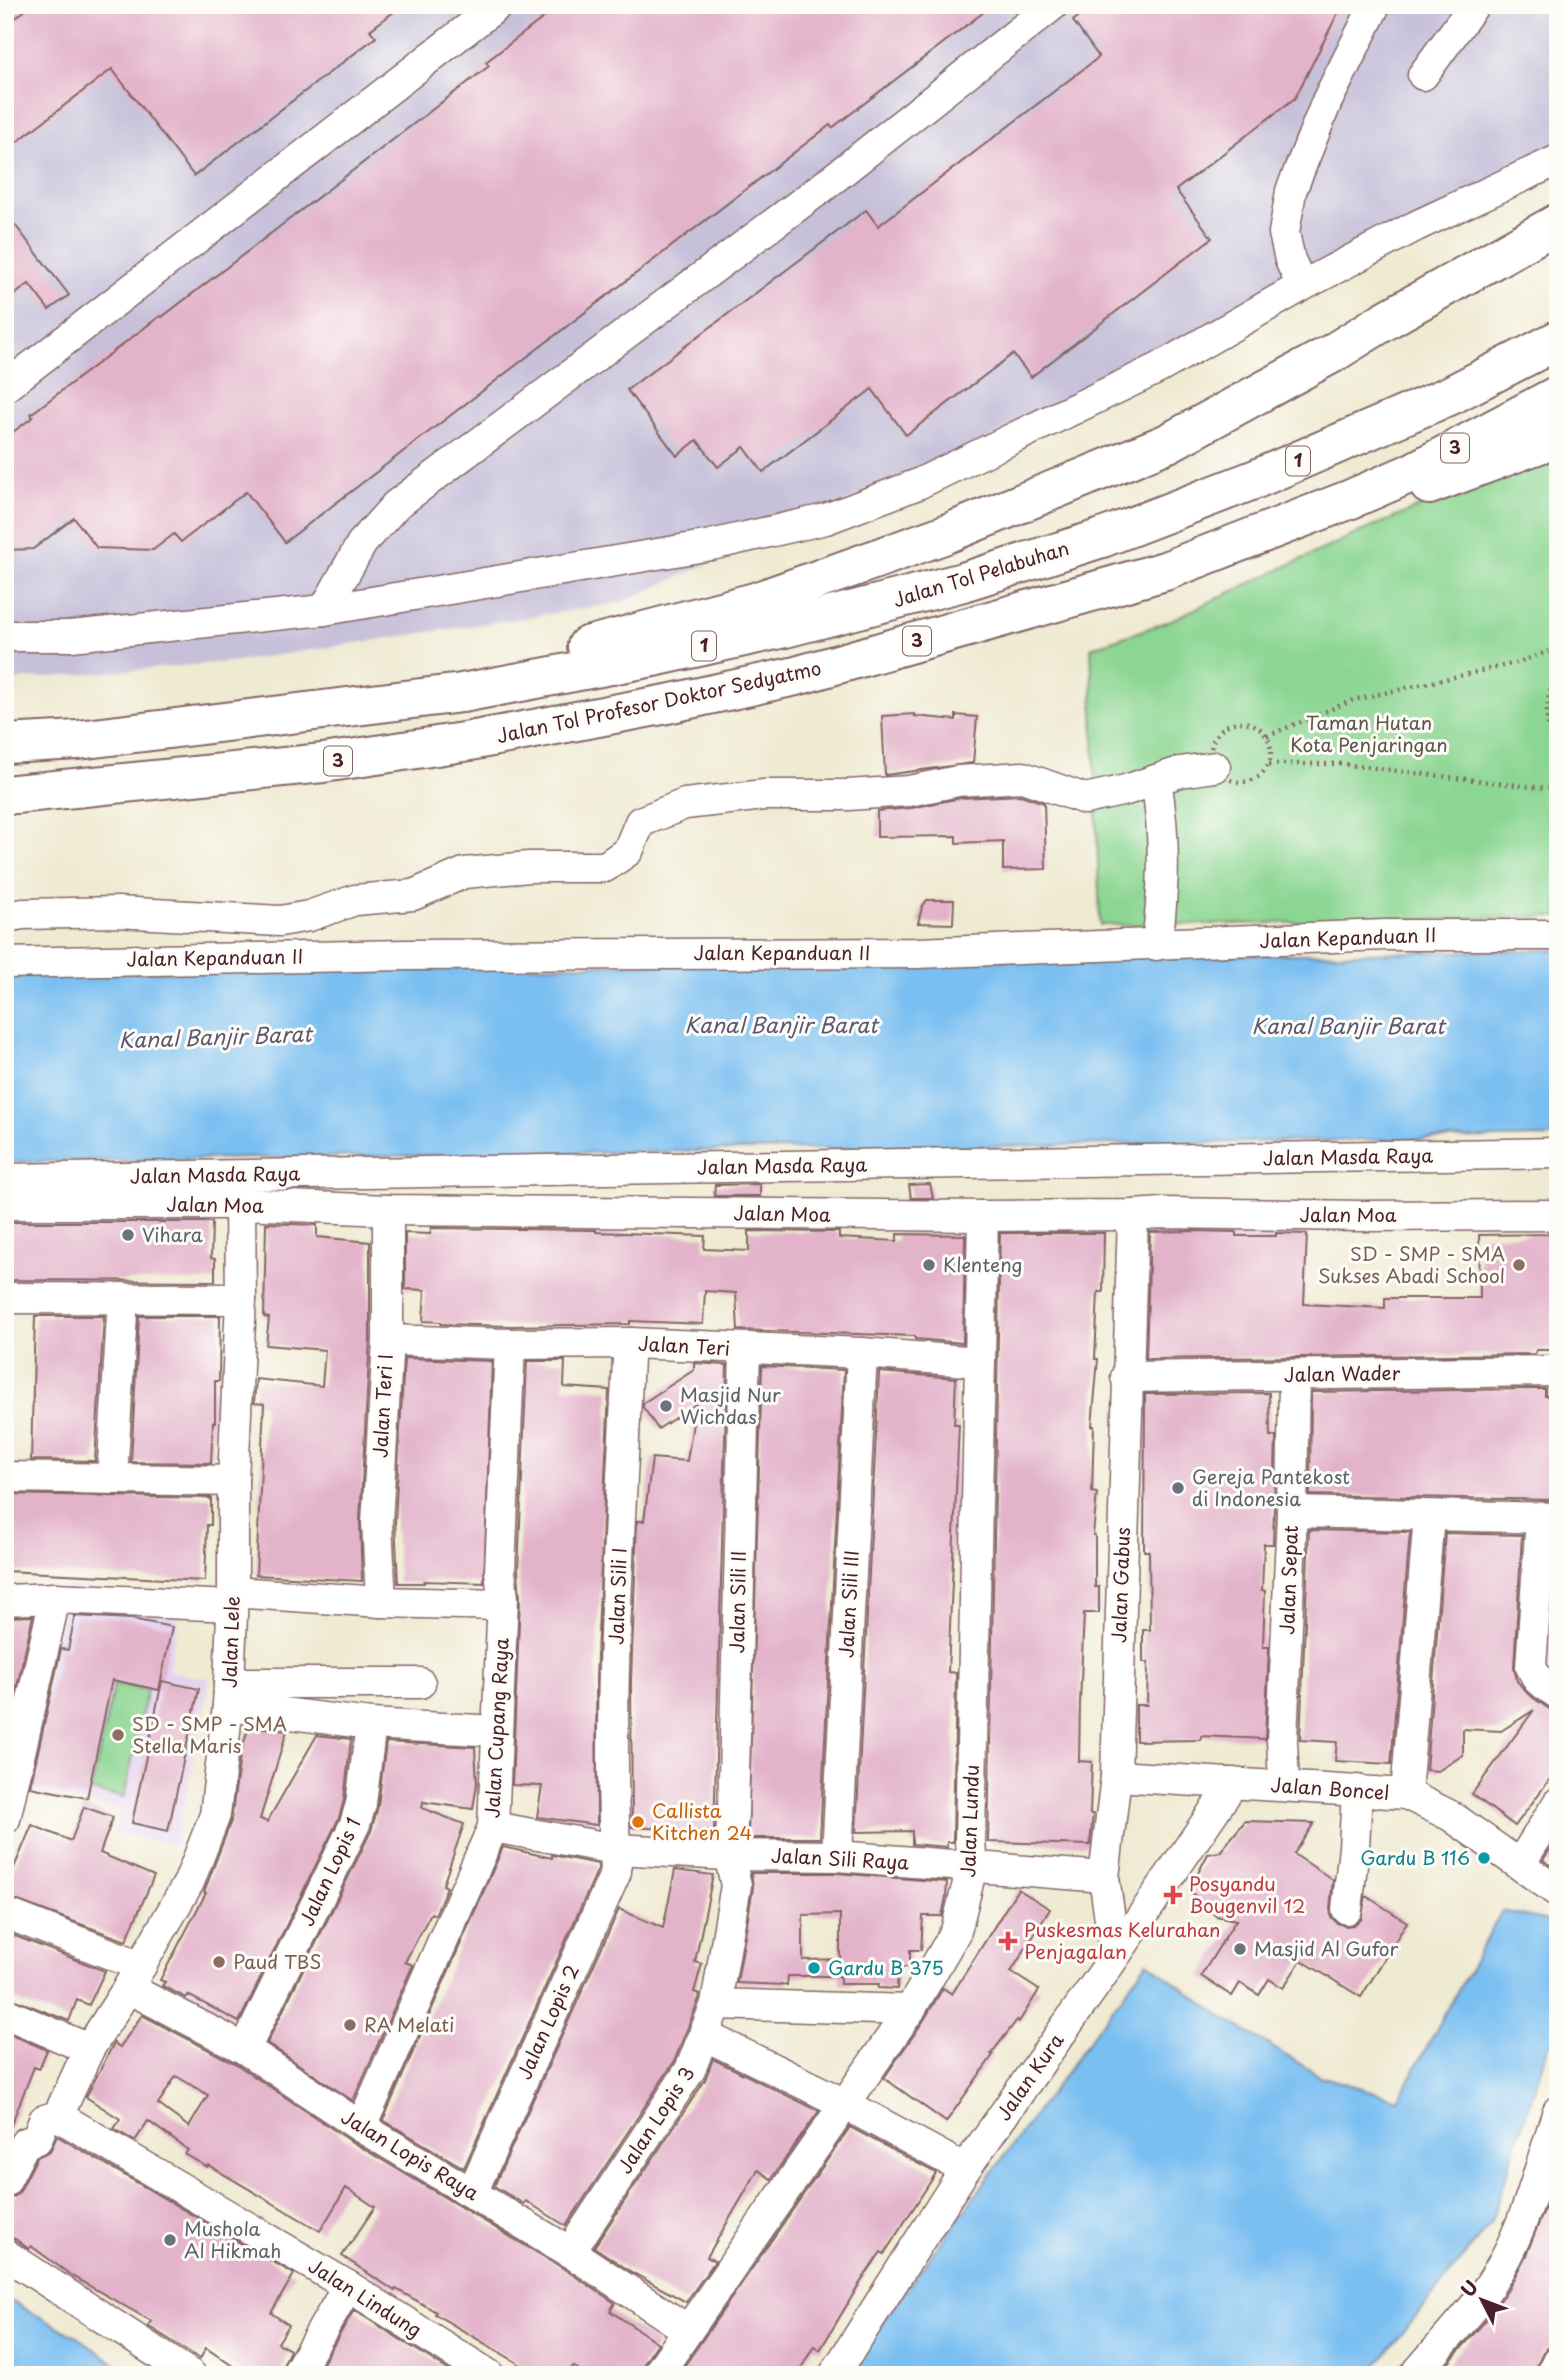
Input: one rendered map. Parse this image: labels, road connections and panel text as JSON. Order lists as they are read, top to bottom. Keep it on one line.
{"streets":{"highway":["3","1","Jalan Tol Pelabuhan","Jalan Tol Profesor Doktor Sedyatmo"],"street":["Jalan Kepanduan II","Jalan Masda Raya","Jalan Moa","Jalan Teri","Jalan Wader","Jalan Teri I","Jalan Sepat","Jalan Gabus","Jalan Sili I","Jalan Sili II","Jalan Sili III","Jalan Lele","Jalan Cupang Raya","Jalan Boncel","Jalan Lundu","Jalan Sili Raya","Jalan Lopis 1","Jalan Lopis 2","Jalan Kura","Jalan Lopis 3","Jalan Lopis Raya","Jalan Lindung"]},"crossings":[["Jalan Moa","Jalan Teri I"],["Jalan Moa","Jalan Gabus"],["Jalan Moa","Jalan Lele"],["Jalan Moa","Jalan Lundu"],["Jalan Teri","Jalan Teri I"],["Jalan Teri","Jalan Sili I"],["Jalan Teri","Jalan Sili II"],["Jalan Teri","Jalan Sili III"],["Jalan Teri","Jalan Cupang Raya"],["Jalan Teri","Jalan Lundu"],["Jalan Wader","Jalan Sepat"],["Jalan Wader","Jalan Gabus"],["Jalan Sepat","Jalan Boncel"],["Jalan Gabus","Jalan Boncel"],["Jalan Gabus","Jalan Sili Raya"],["Jalan Gabus","Jalan Kura"],["Jalan Sili I","Jalan Sili Raya"],["Jalan Sili I","Jalan Lopis 2"],["Jalan Sili II","Jalan Sili Raya"],["Jalan Sili II","Jalan Lopis 3"],["Jalan Sili III","Jalan Sili Raya"],["Jalan Lele","Jalan Lopis Raya"],["Jalan Lele","Jalan Lindung"],["Jalan Cupang Raya","Jalan Sili Raya"],["Jalan Cupang Raya","Jalan Lopis Raya"],["Jalan Boncel","Jalan Kura"],["Jalan Lundu","Jalan Sili Raya"],["Jalan Lundu","Jalan Lopis Raya"],["Jalan Sili Raya","Jalan Lopis 2"],["Jalan Sili Raya","Jalan Lopis 3"],["Jalan Lopis 1","Jalan Lopis Raya"],["Jalan Lopis 2","Jalan Lopis Raya"],["Jalan Lopis 3","Jalan Lopis Raya"]],"water":["Kanal Banjir Barat"],"parks":["Taman Hutan Kota Penjaringan"],"places":{"other":["Vihara","Klenteng","SD - SMP - SMA Sukses Abadi School","Masjid Nur Wichdas","Gereja Pantekost di Indonesia","SD - SMP - SMA Stella Maris","Callista Kitchen 24","Gardu B 116","Masjid Al Gufor","Paud TBS","Gardu B 375","RA Melati","Mushola Al Hikmah"],"health":["Posyandu Bougenvil 12","Puskesmas Kelurahan Penjagalan"]},"north":"top left"}
